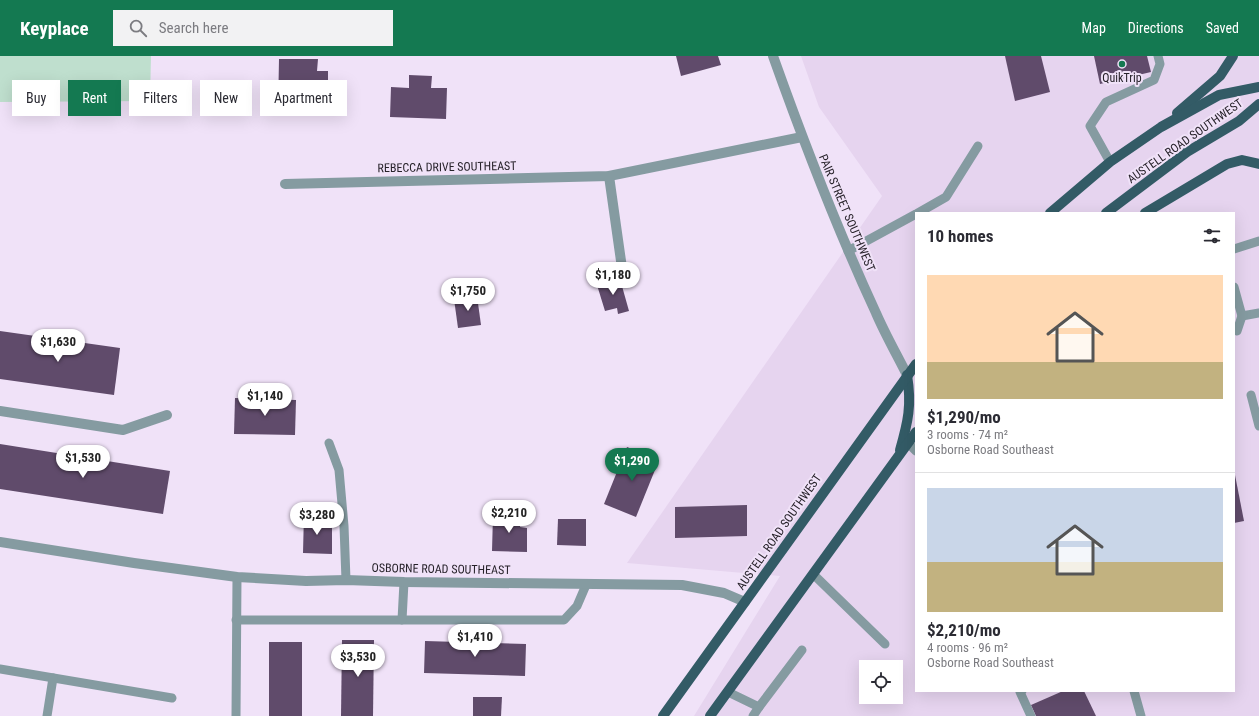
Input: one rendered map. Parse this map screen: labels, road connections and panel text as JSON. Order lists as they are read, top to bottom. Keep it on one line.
{"streets":{"main road":["AUSTELL ROAD SOUTHWEST"],"street":["REBECCA DRIVE SOUTHEAST","PAIR STREET SOUTHWEST","OSBORNE ROAD SOUTHEAST"]},"crossings":[["AUSTELL ROAD SOUTHWEST","PAIR STREET SOUTHWEST"],["AUSTELL ROAD SOUTHWEST","OSBORNE ROAD SOUTHEAST"],["REBECCA DRIVE SOUTHEAST","PAIR STREET SOUTHWEST"]],"places":["QuikTrip"],"page":{"header":"Keyplace","search":"Search here","nav":["Map","Directions","Saved"],"chip":["Buy","Rent","Filters","New","Apartment"],"heading":"10 homes","list":[{"name":"$1,290/mo","note":"3 rooms · 74 m² · Osborne Road Southeast"},{"name":"$2,210/mo","note":"4 rooms · 96 m² · Osborne Road Southeast"}],"price":["$1,180","$1,750","$1,630","$1,140","$1,530","$1,290","$2,210","$3,280","$1,410","$3,530"]}}
